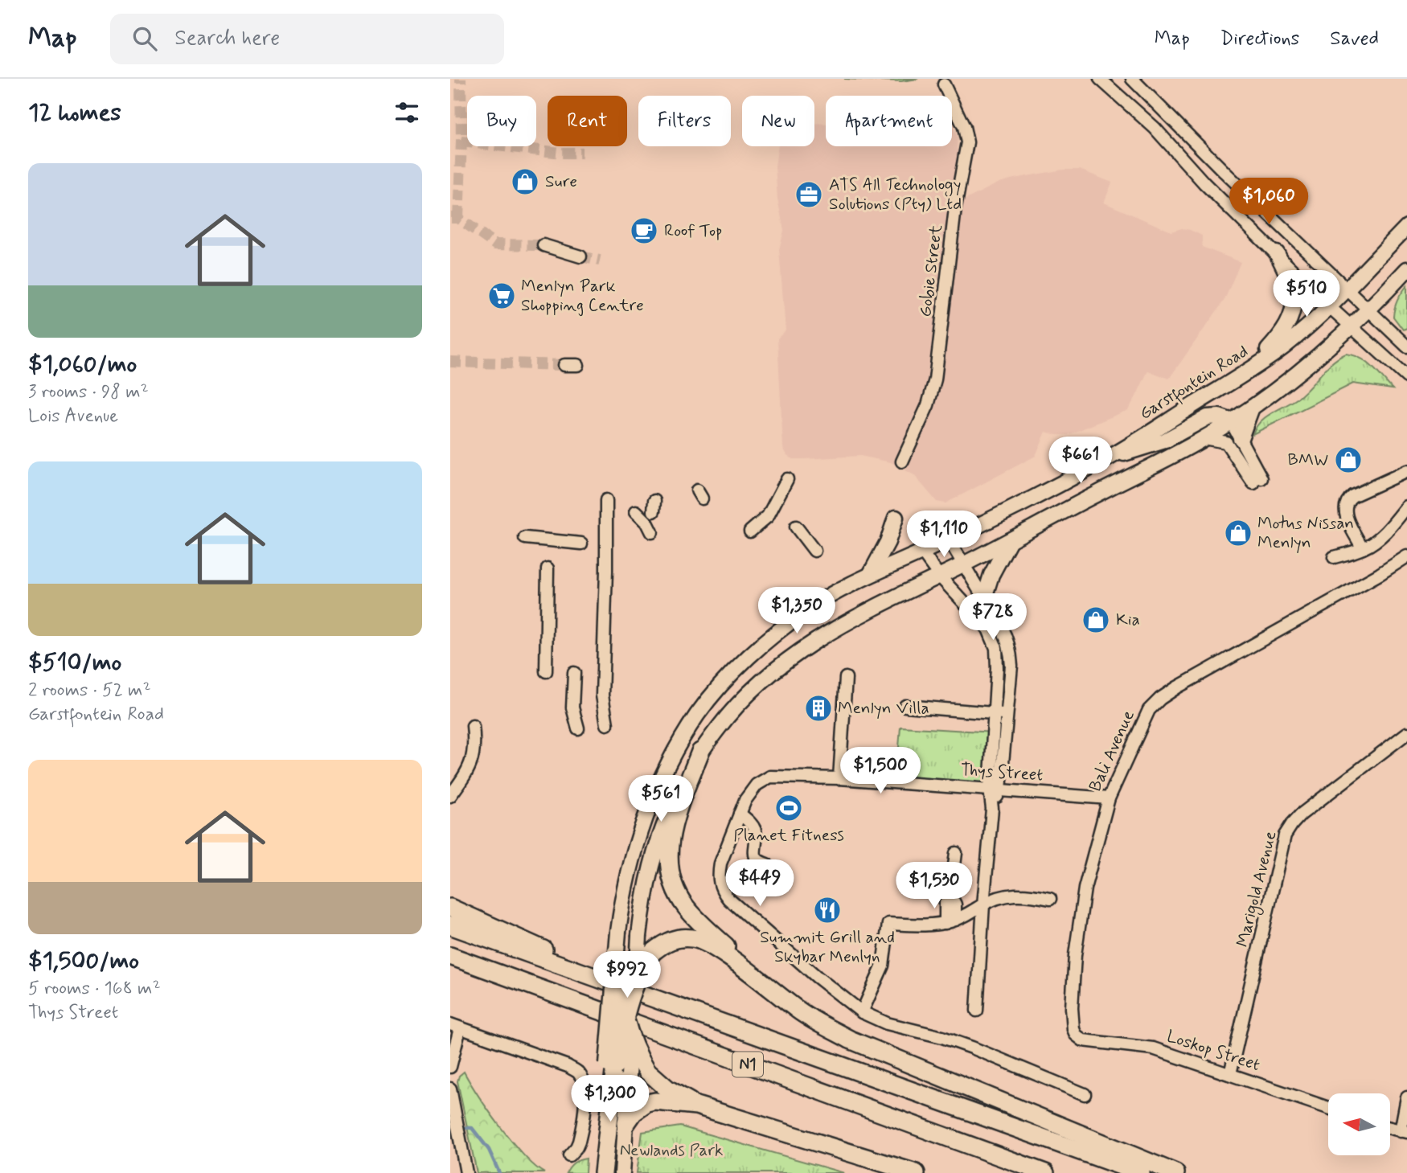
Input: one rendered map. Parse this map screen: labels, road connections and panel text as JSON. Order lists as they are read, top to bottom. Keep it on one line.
{"streets":{"highway":["N1"],"main road":["Garstfontein Road"],"street":["Gobie Street","Bali Avenue","Thys Street","Marigold Avenue","Loskop Street"]},"crossings":[["Bali Avenue","Thys Street"],["Bali Avenue","Loskop Street"],["Marigold Avenue","Loskop Street"]],"parks":["Newlands Park"],"places":{"shop":["Sure","BMW","Motus Nissan Menlyn","Kia"],"office":["ATS All Technology Solutions (Pty) Ltd"],"cafe":["Roof Top"],"supermarket":["Menlyn Park Shopping Centre"],"building":["Menlyn Villa"],"sports":["Planet Fitness"],"restaurant":["Summit Grill and Skybar Menlyn"]},"north":"left","page":{"header":"Map","search":"Search here","nav":["Map","Directions","Saved"],"heading":"12 homes","chip":["Buy","Rent","Filters","New","Apartment"],"list":[{"name":"$1,060/mo","note":"3 rooms · 98 m² · Lois Avenue"},{"name":"$510/mo","note":"2 rooms · 52 m² · Garstfontein Road"},{"name":"$1,500/mo","note":"5 rooms · 168 m² · Thys Street"}],"price":["$1,060","$510","$661","$1,110","$1,350","$728","$1,500","$561","$449","$1,530","$992","$1,300"]}}
